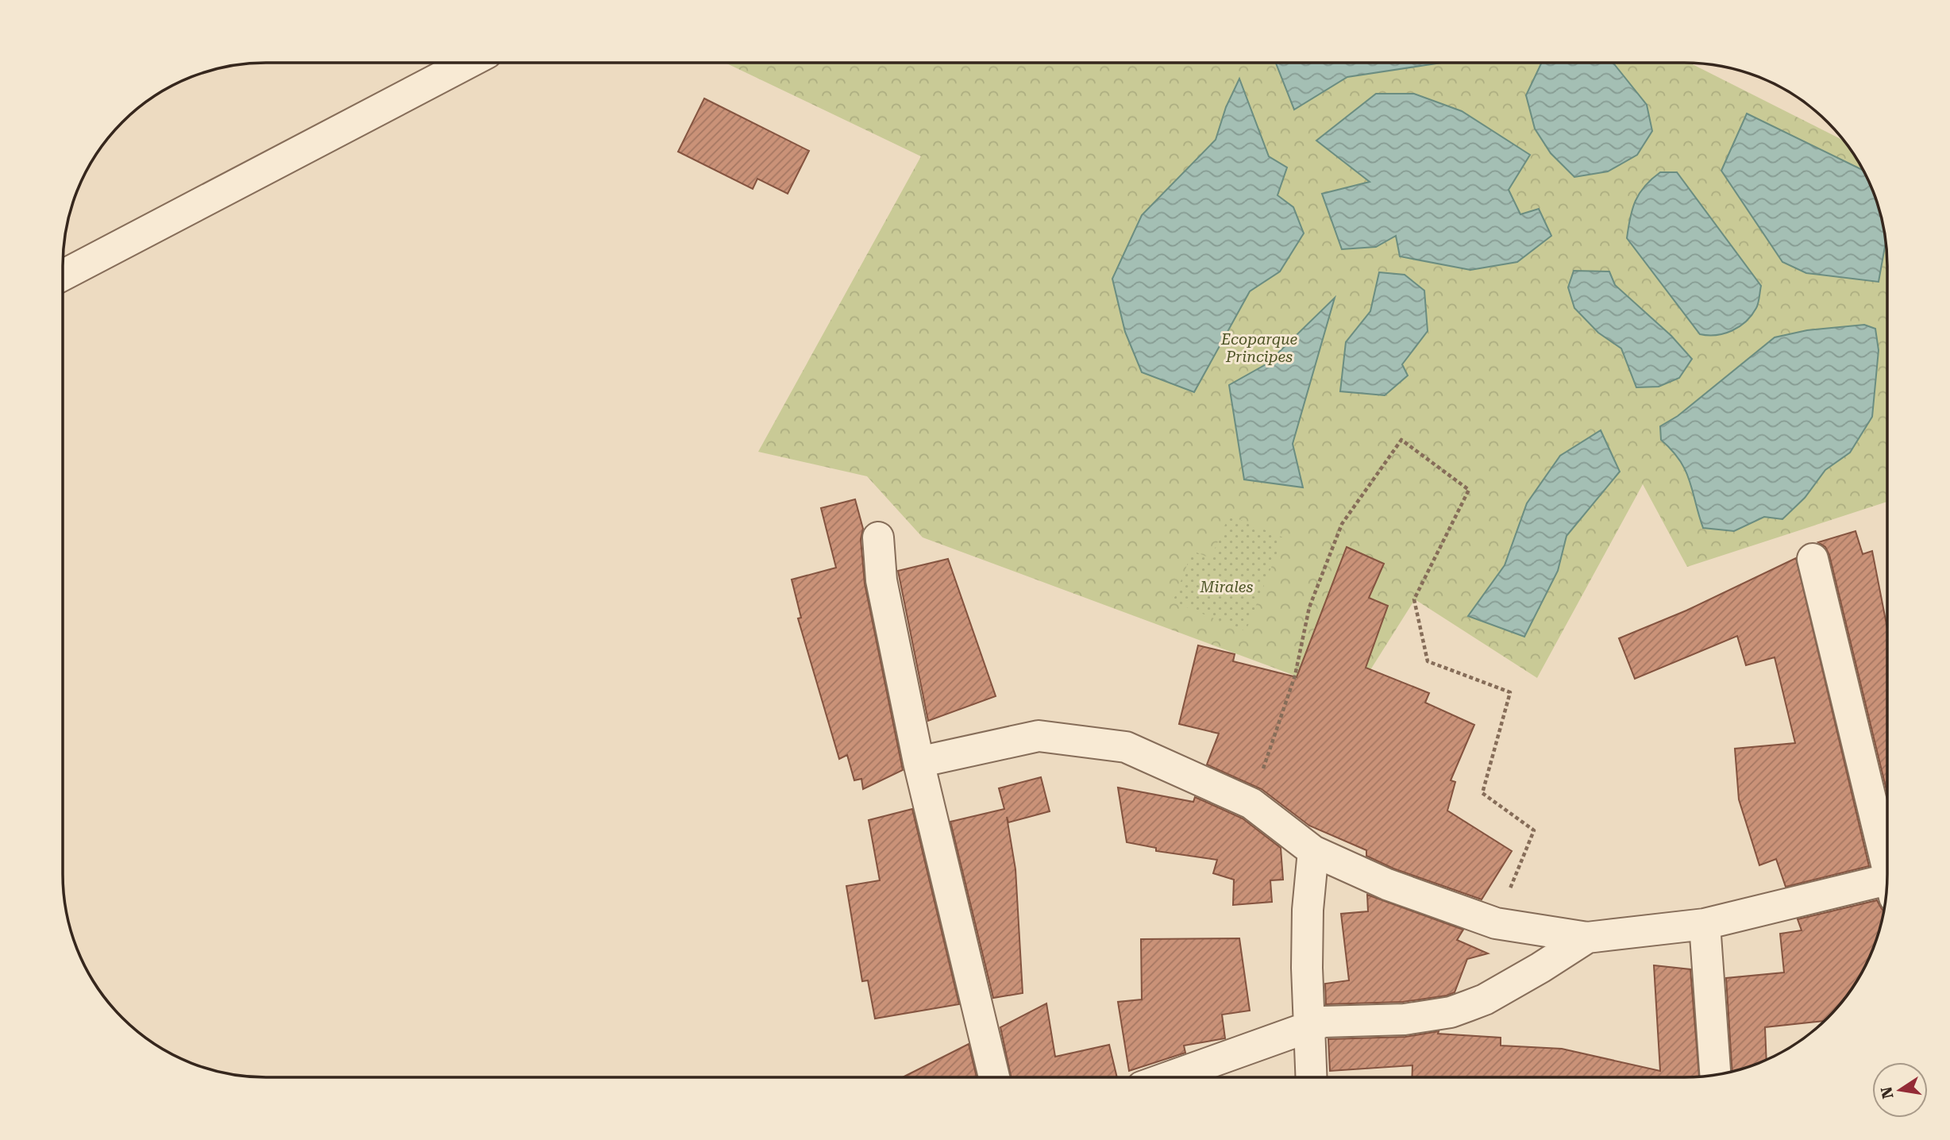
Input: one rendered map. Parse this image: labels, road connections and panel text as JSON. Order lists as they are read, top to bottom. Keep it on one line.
{"parks":["Ecoparque Principes","Mirales"],"north":"left"}
